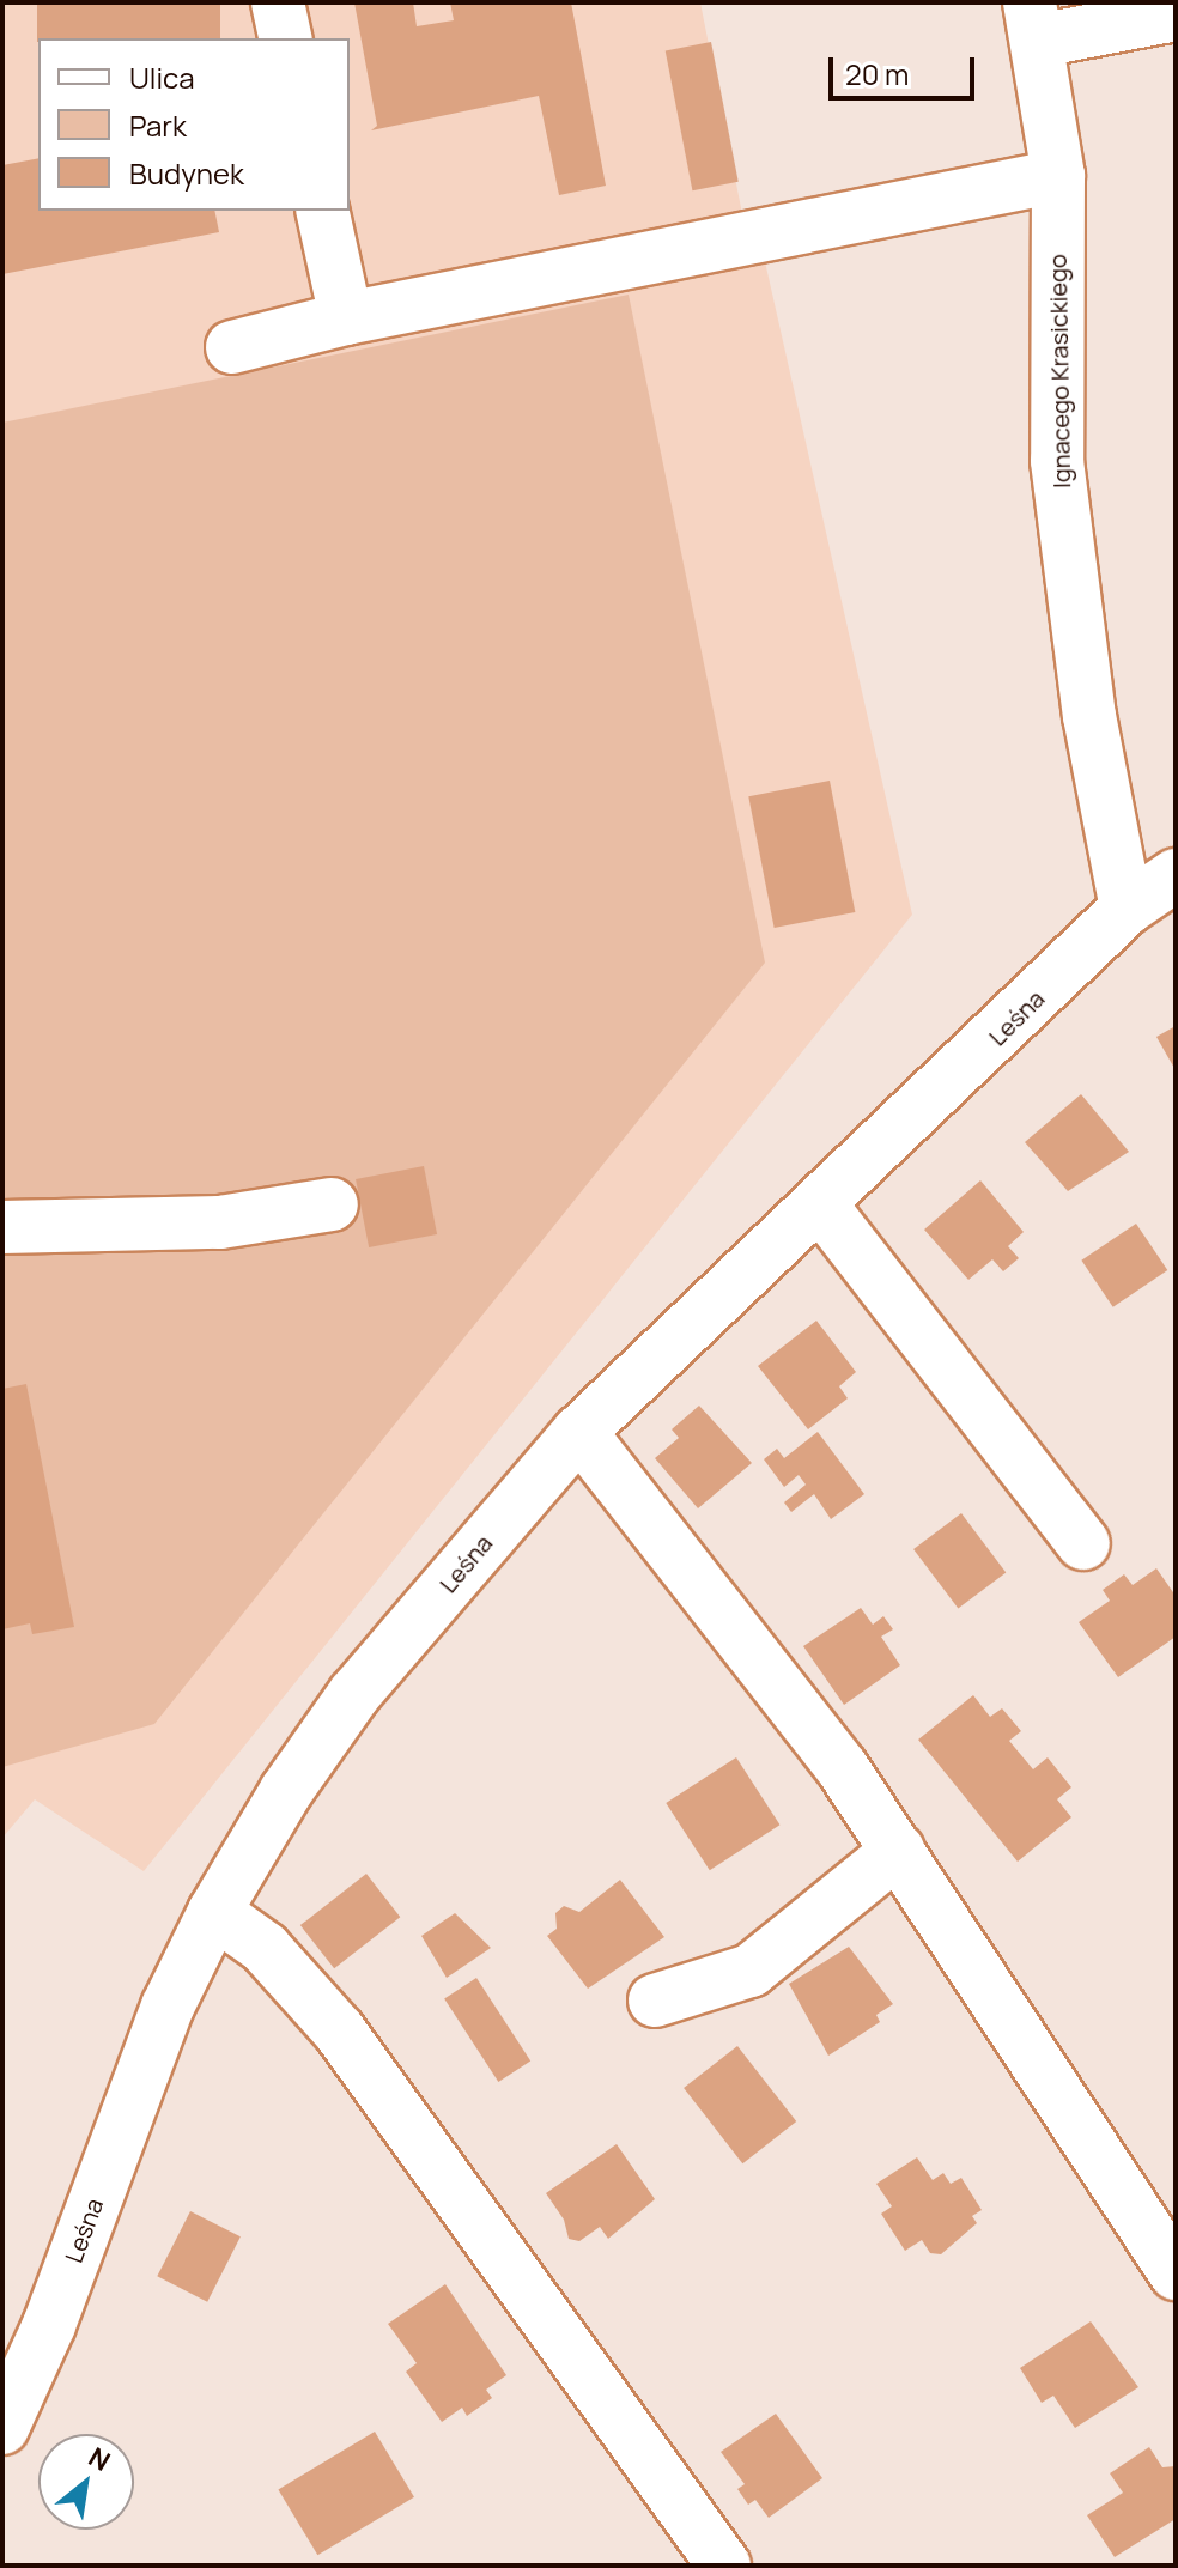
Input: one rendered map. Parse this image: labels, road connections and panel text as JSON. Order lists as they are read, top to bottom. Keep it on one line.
{"streets":{"street":["Ignacego Krasickiego","Leśna"]},"crossings":[["Ignacego Krasickiego","Leśna"]],"legend":["Ulica","Park","Budynek"],"scale_bar":"20 m","north":"top right"}
